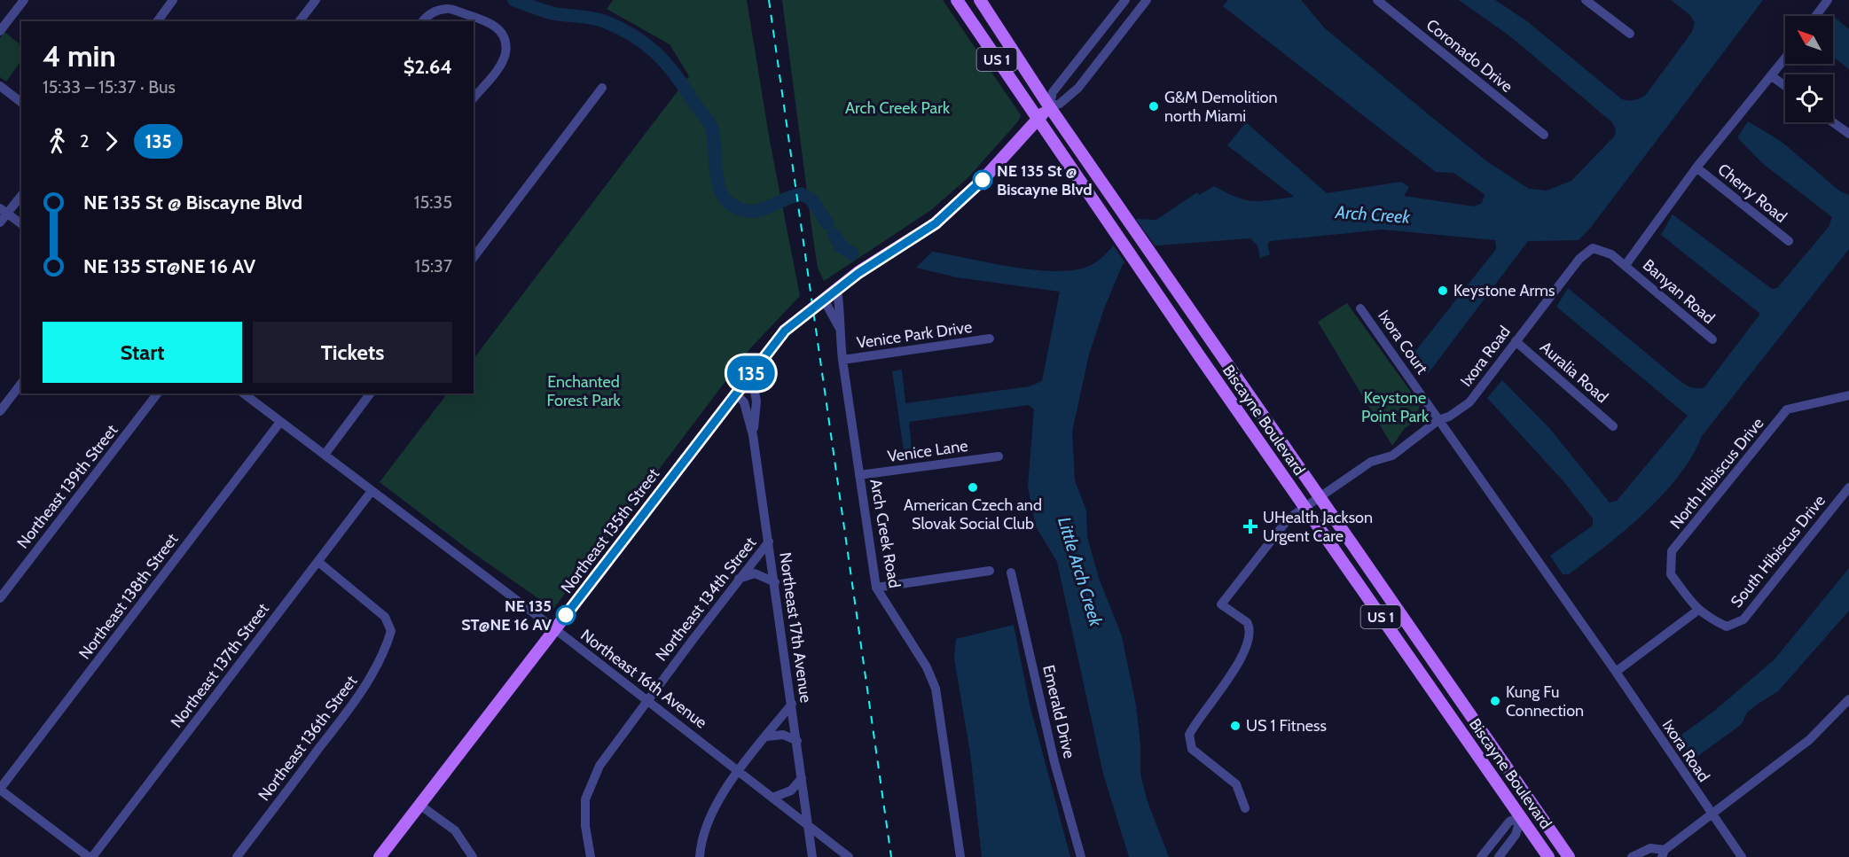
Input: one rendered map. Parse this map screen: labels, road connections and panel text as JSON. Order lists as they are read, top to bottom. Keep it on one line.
{"streets":{"main road":["US 1","Biscayne Boulevard","Northeast 135th Street"],"street":["Coronado Drive","Cherry Road","Banyan Road","Venice Park Drive","Ixora Court","Ixora Road","Auralia Road","Venice Lane","North Hibiscus Drive","Northeast 139th Street","Arch Creek Road","South Hibiscus Drive","Northeast 138th Street","Northeast 134th Street","Northeast 17th Avenue","Northeast 137th Street","Northeast 16th Avenue","Emerald Drive","Northeast 136th Street"]},"crossings":[["Banyan Road","Ixora Road"],["Venice Park Drive","Arch Creek Road"],["Ixora Court","Ixora Road"],["Ixora Road","Auralia Road"],["Biscayne Boulevard","Northeast 135th Street"],["Venice Lane","Arch Creek Road"],["North Hibiscus Drive","South Hibiscus Drive"],["Northeast 135th Street","Arch Creek Road"],["Northeast 135th Street","Northeast 17th Avenue"],["Northeast 135th Street","Northeast 16th Avenue"],["Northeast 138th Street","Northeast 16th Avenue"],["Northeast 134th Street","Northeast 17th Avenue"],["Northeast 134th Street","Northeast 16th Avenue"],["Northeast 17th Avenue","Northeast 16th Avenue"],["Northeast 137th Street","Northeast 16th Avenue"],["Northeast 137th Street","Northeast 136th Street"]],"water":["Arch Creek","Little Arch Creek"],"parks":["Arch Creek Park","Enchanted Forest Park","Keystone Point Park"],"places":{"other":["G&M Demolition north Miami","NE 135 St @ Biscayne Blvd","Keystone Arms","American Czech and Slovak Social Club","NE 135 ST@NE 16 AV","Kung Fu Connection","US 1 Fitness"],"health":["UHealth Jackson Urgent Care"]},"lines":["bus line 135"],"north":"top left","page":{"on_map":"135","heading":["4 min","15:33 – 15:37 · Bus","$2.64"],"legs":["2","135"],"list":[{"name":"NE 135 St @ Biscayne Blvd","value":"15:35"},{"name":"NE 135 ST@NE 16 AV","value":"15:37"}],"buttons":["Start","Tickets"]}}
